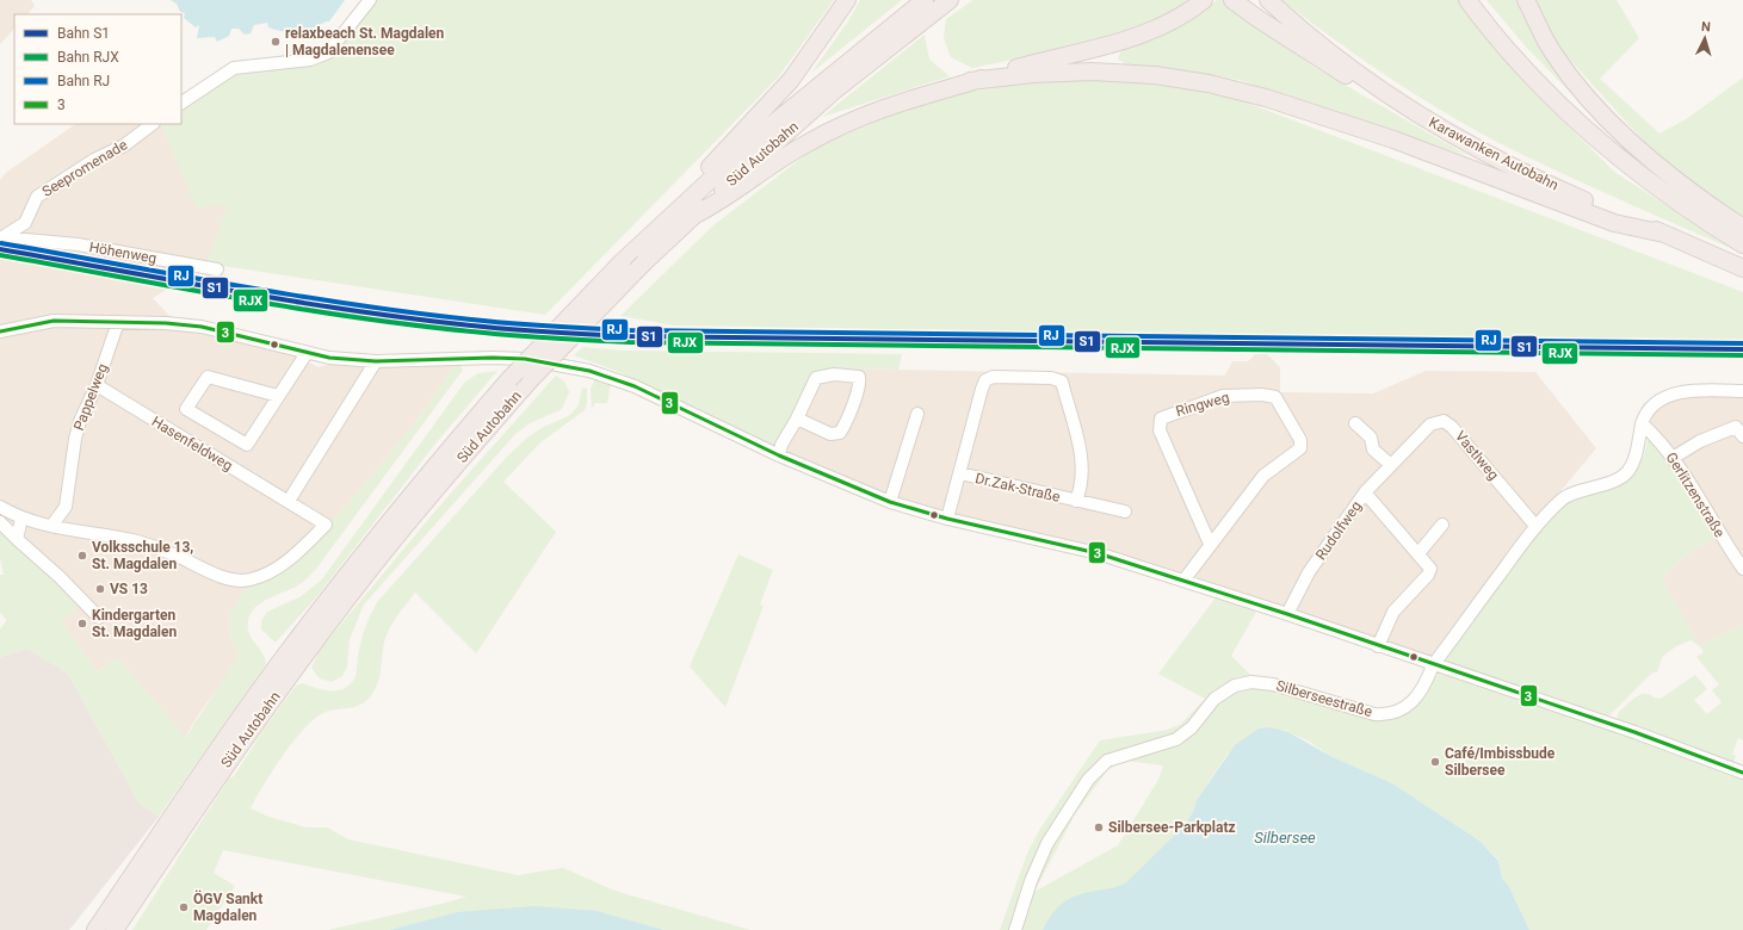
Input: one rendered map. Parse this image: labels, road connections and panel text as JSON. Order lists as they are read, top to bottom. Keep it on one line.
{"streets":{"highway":["Süd Autobahn","Karawanken Autobahn"],"street":["Seepromenade","Höhenweg","Pappelweg","Ringweg","Hasenfeldweg","Vastlweg","Dr.Zak-Straße","Gerlitzenstraße","Rudolfweg","Silberseestraße"]},"crossings":[["Seepromenade","Höhenweg"],["Pappelweg","Hasenfeldweg"],["Vastlweg","Rudolfweg"],["Vastlweg","Silberseestraße"],["Gerlitzenstraße","Silberseestraße"]],"water":["Silbersee"],"places":["relaxbeach St. Magdalen | Magdalenensee","Volksschule 13, St. Magdalen","VS 13","Kindergarten St. Magdalen","Café/Imbissbude Silbersee","Silbersee-Parkplatz","ÖGV Sankt Magdalen"],"lines":["rail line RJ","rail line S1","rail line RJX","transit line 3"],"legend":["Bahn S1","Bahn RJX","Bahn RJ","3"],"north":"top"}
